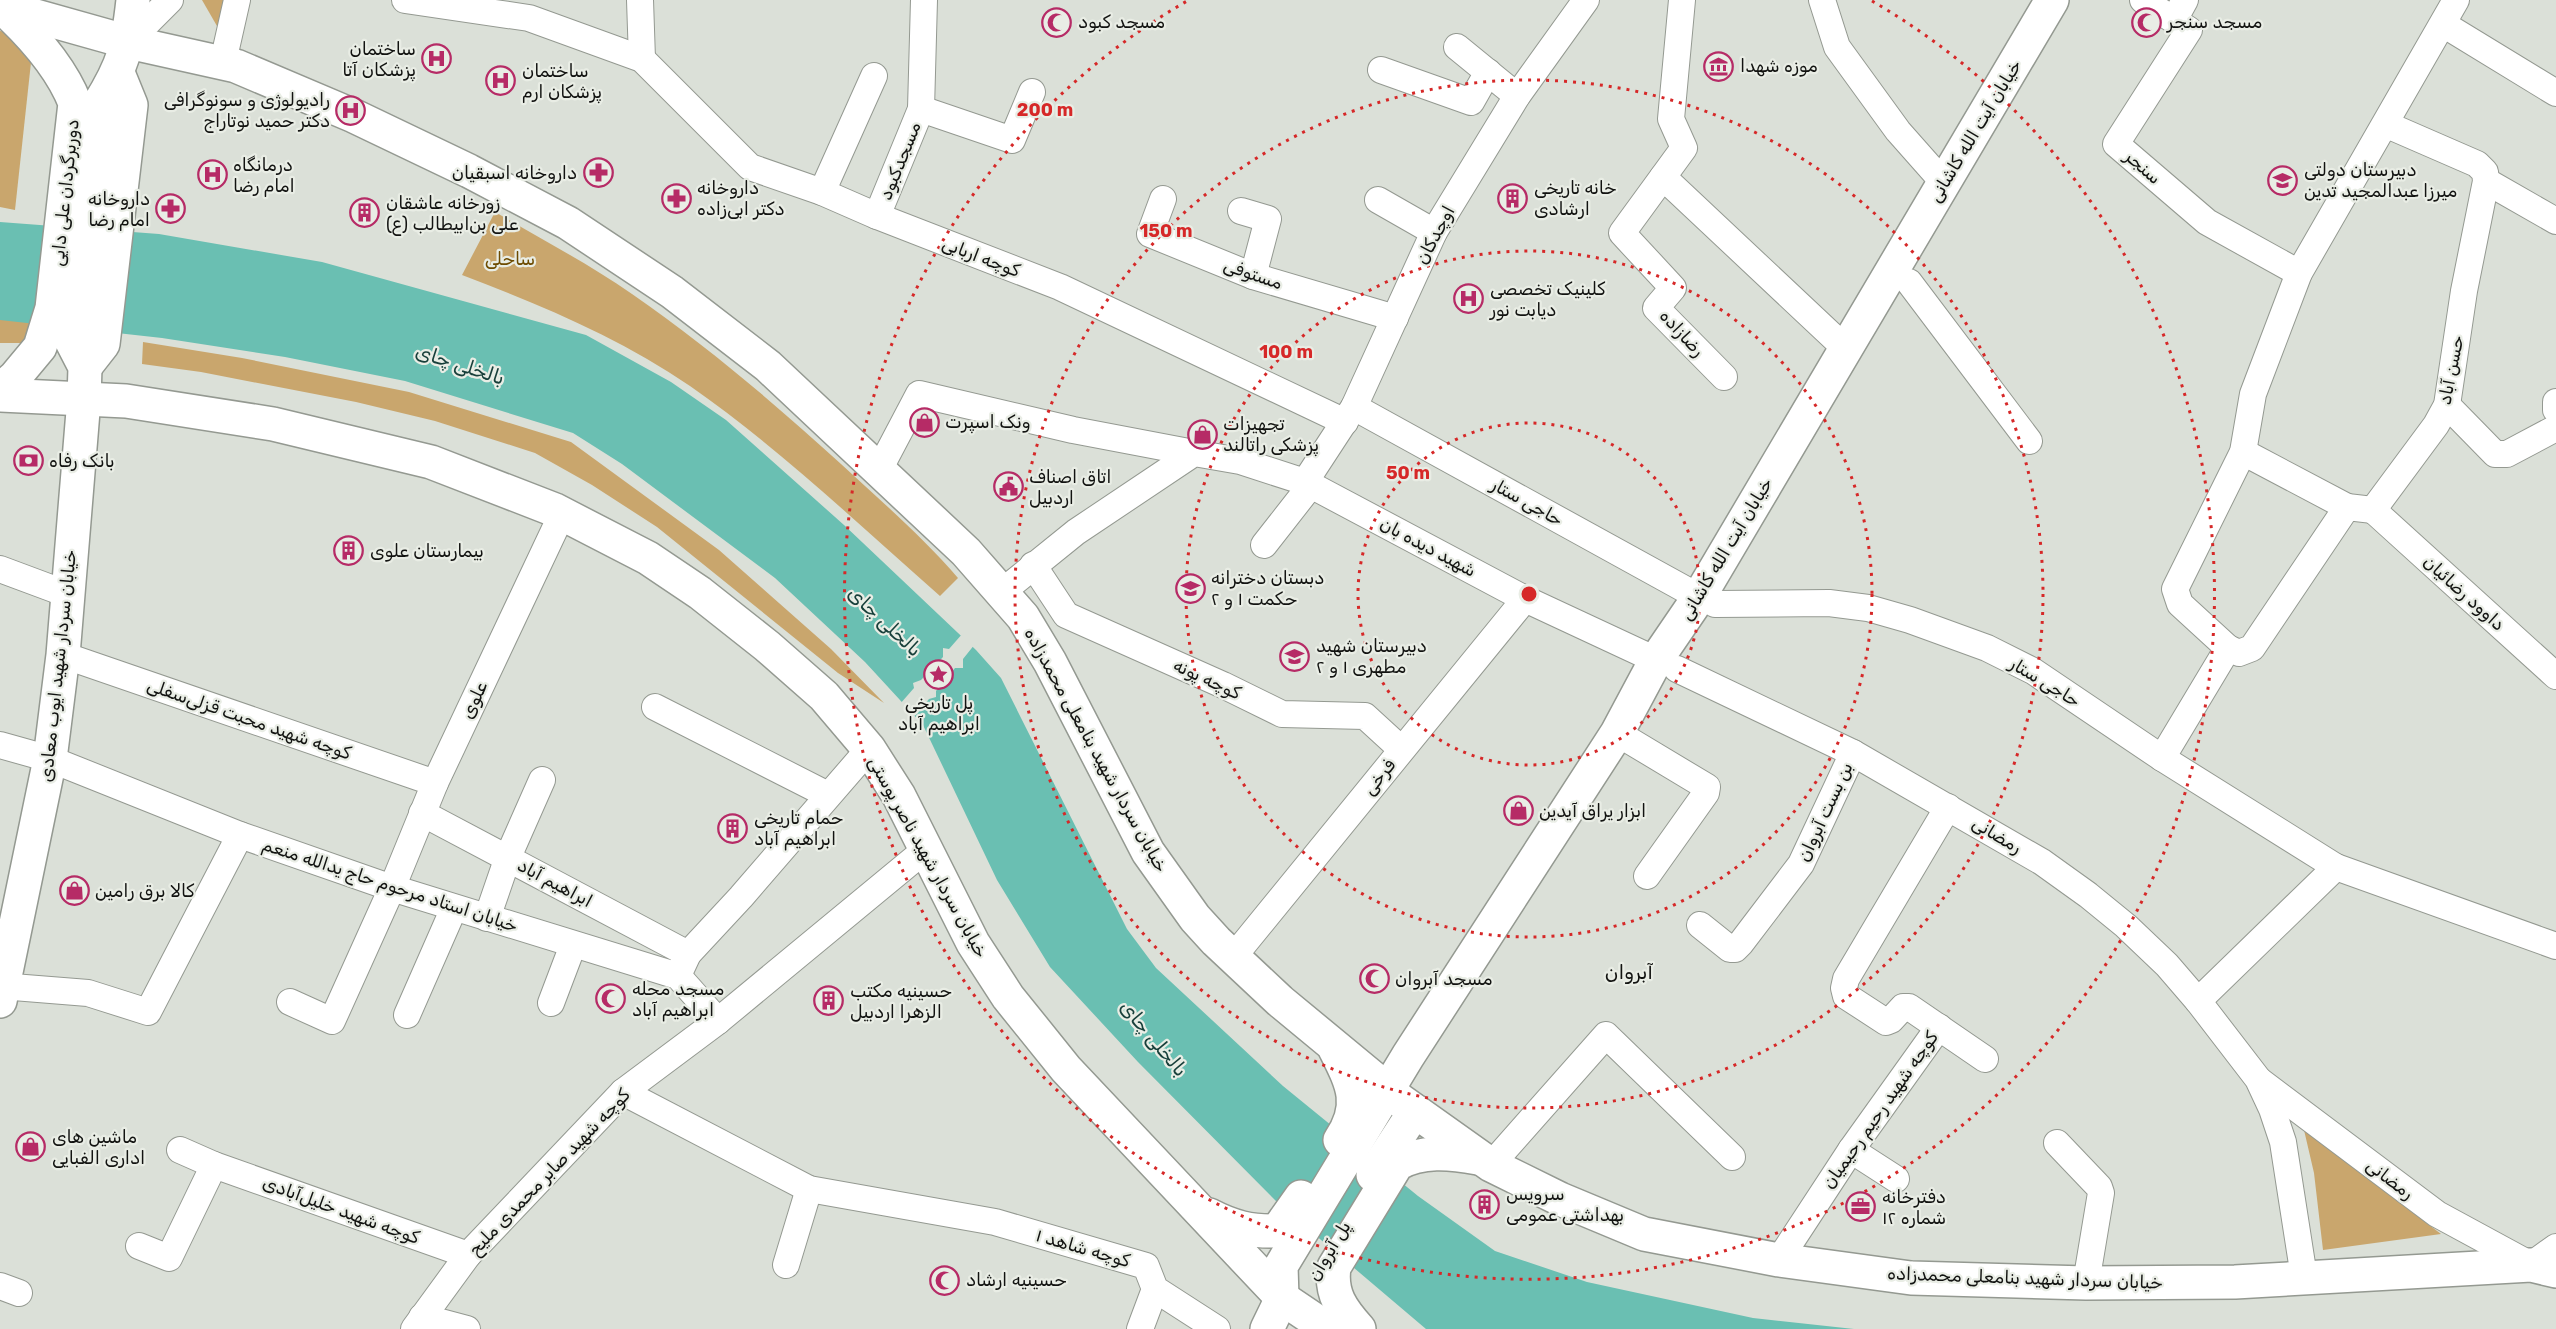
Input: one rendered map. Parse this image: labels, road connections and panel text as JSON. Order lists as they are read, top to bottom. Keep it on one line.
{"streets":{"main road":["خیابان آیت الله کاشانی","دوربرگردان علی دایی","خیابان سردار شهید ایوب معادی","خیابان سردار شهید بنامعلی محمدزاده","خیابان سردار شهید ناصر پوستی","پل آبروان"],"street":["مسجدکبود","سنجر","اوچدکان","کوچه اربابی","مستوفی","رضازاده","حسن آباد","حاجی ستار","شهید دیده بان","داوود رضائیان","کوچه پونه","علوی","کوچه شهید محبت قزلی‌سفلی","فرخی","بن بست آبروان","رمضانی","ابراهیم آباد","خیابان استاد مرحوم حاج یدالله منعم","کوچه شهید رحیم رحیمیان","کوچه شهید صابر محمدی ملیح","کوچه شهید خلیل‌آبادی","کوچه شاهد ۱"]},"crossings":[["خیابان آیت الله کاشانی","حاجی ستار"],["خیابان آیت الله کاشانی","شهید دیده بان"],["خیابان آیت الله کاشانی","خیابان سردار شهید بنامعلی محمدزاده"],["خیابان آیت الله کاشانی","رمضانی"],["مسجدکبود","کوچه اربابی"],["دوربرگردان علی دایی","خیابان سردار شهید بنامعلی محمدزاده"],["اوچدکان","کوچه اربابی"],["اوچدکان","مستوفی"],["اوچدکان","حاجی ستار"],["اوچدکان","شهید دیده بان"],["کوچه اربابی","حاجی ستار"],["حسن آباد","داوود رضائیان"],["شهید دیده بان","خیابان سردار شهید بنامعلی محمدزاده"],["شهید دیده بان","فرخی"],["شهید دیده بان","رمضانی"],["خیابان سردار شهید ایوب معادی","کوچه شهید محبت قزلی‌سفلی"],["خیابان سردار شهید ایوب معادی","خیابان سردار شهید ناصر پوستی"],["خیابان سردار شهید ایوب معادی","خیابان استاد مرحوم حاج یدالله منعم"],["کوچه پونه","فرخی"],["علوی","کوچه شهید محبت قزلی‌سفلی"],["علوی","خیابان سردار شهید ناصر پوستی"],["علوی","ابراهیم آباد"],["علوی","خیابان استاد مرحوم حاج یدالله منعم"],["خیابان سردار شهید بنامعلی محمدزاده","فرخی"],["خیابان سردار شهید بنامعلی محمدزاده","رمضانی"],["خیابان سردار شهید بنامعلی محمدزاده","کوچه شهید رحیم رحیمیان"],["خیابان سردار شهید بنامعلی محمدزاده","پل آبروان"],["بن بست آبروان","رمضانی"],["رمضانی","کوچه شهید رحیم رحیمیان"],["خیابان سردار شهید ناصر پوستی","کوچه شهید صابر محمدی ملیح"],["خیابان سردار شهید ناصر پوستی","پل آبروان"],["ابراهیم آباد","خیابان استاد مرحوم حاج یدالله منعم"],["کوچه شهید صابر محمدی ملیح","کوچه شهید خلیل‌آبادی"]],"districts":["آبروان"],"water":["بالخلی چای"],"parks":["ساحلی"],"places":{"mosque":["مسجد کبود","مسجد سنجر","مسجد آبروان","مسجد محله ابراهیم آباد","حسینیه ارشاد"],"hospital":["ساختمان پزشکان آتا","ساختمان پزشکان ارم","رادیولوژی و سونوگرافی دکتر حمید نوتاراج","درمانگاه امام رضا","کلینیک تخصصی دیابت نور"],"museum":["موزه شهدا"],"pharmacy":["داروخانه اسبقیان","داروخانه دکتر ابی‌زاده","داروخانه امام رضا"],"school or university":["دبیرستان دولتی میرزا عبدالمجید تدین","دبستان دخترانه حکمت ۱ و ۲","دبیرستان شهید مطهری ۱ و ۲"],"building":["خانه تاریخی ارشادی","زورخانه عاشقان علی بن‌ابیطالب (ع)","بیمارستان علوی","حمام تاریخی ابراهیم آباد","حسینیه مکتب الزهرا اردبیل","سرویس بهداشتی عمومی"],"shop":["ونک اسپرت","تجهیزات پزشکی راتالند","ابزار یراق آیدین","کالا برق رامین","ماشین های اداری الفبایی"],"bank":["بانک رفاه"],"public building":["اتاق اصناف اردبیل"],"place":["پل تاریخی ابراهیم آباد"],"office":["دفترخانه شماره ۱۲"]},"rings":["200 m","150 m","100 m","50 m"]}
